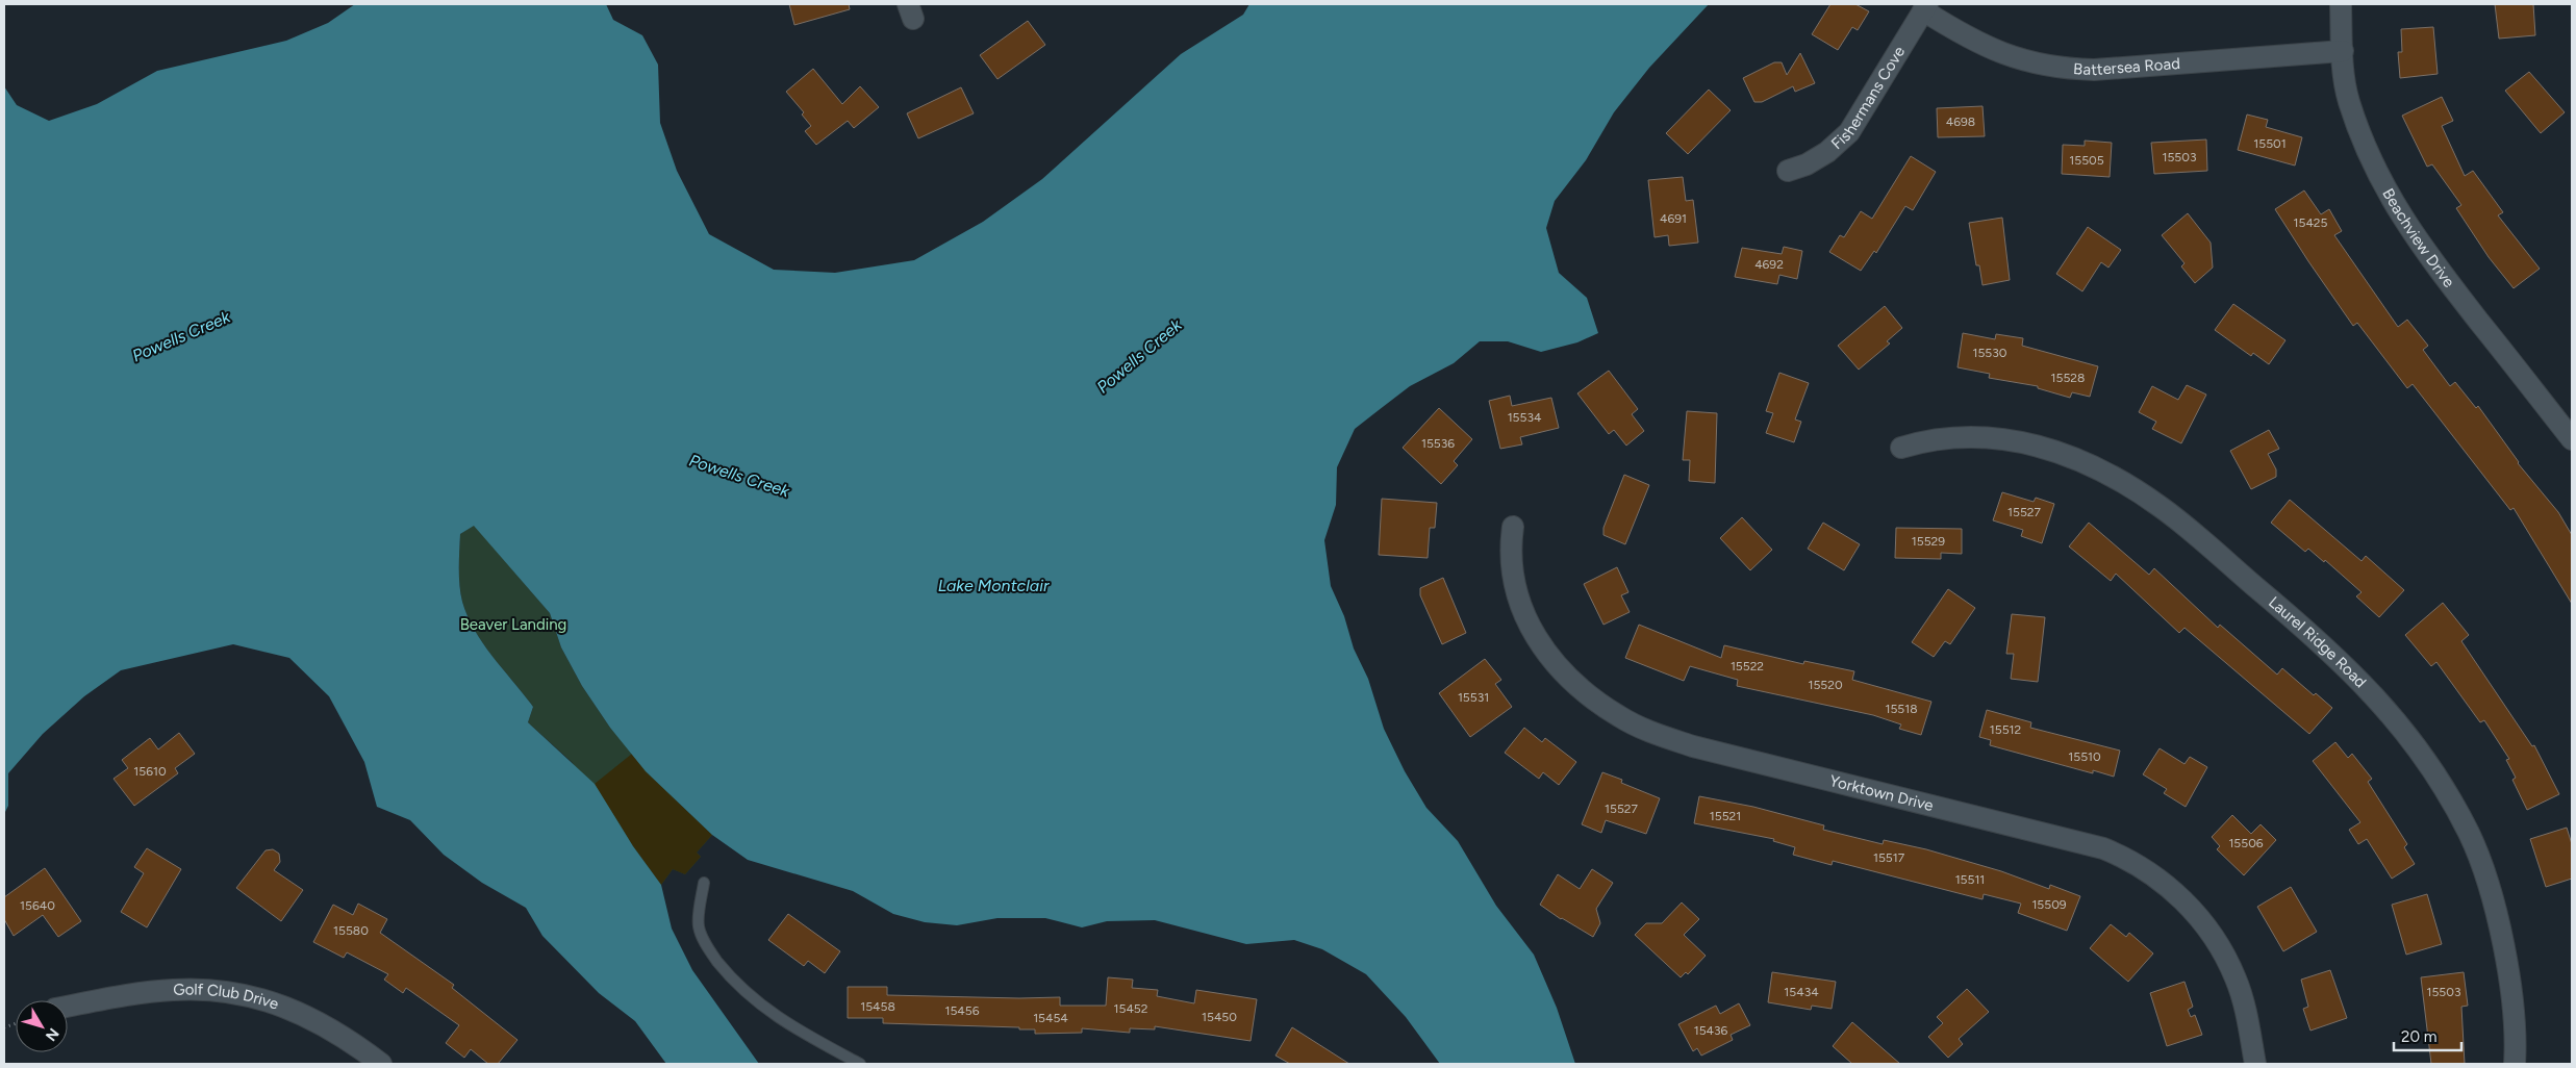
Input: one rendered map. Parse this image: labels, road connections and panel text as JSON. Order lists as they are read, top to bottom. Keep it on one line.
{"streets":{"street":["Battersea Road","Fishermans Cove","Beachview Drive","Laurel Ridge Road","Yorktown Drive","Golf Club Drive"]},"crossings":[["Battersea Road","Fishermans Cove"],["Battersea Road","Beachview Drive"]],"water":["Powells Creek","Lake Montclair"],"parks":["Beaver Landing"],"house_numbers":["4698","15501","15503","15505","4691","15425","4692","15530","15528","15534","15536","15527","15529","15522","15520","15531","15518","15512","15510","15610","15527","15521","15506","15517","15511","15509","15640","15580","15434","15503","15458","15452","15456","15450","15454","15436"],"scale_bar":"20 m","north":"bottom right"}
